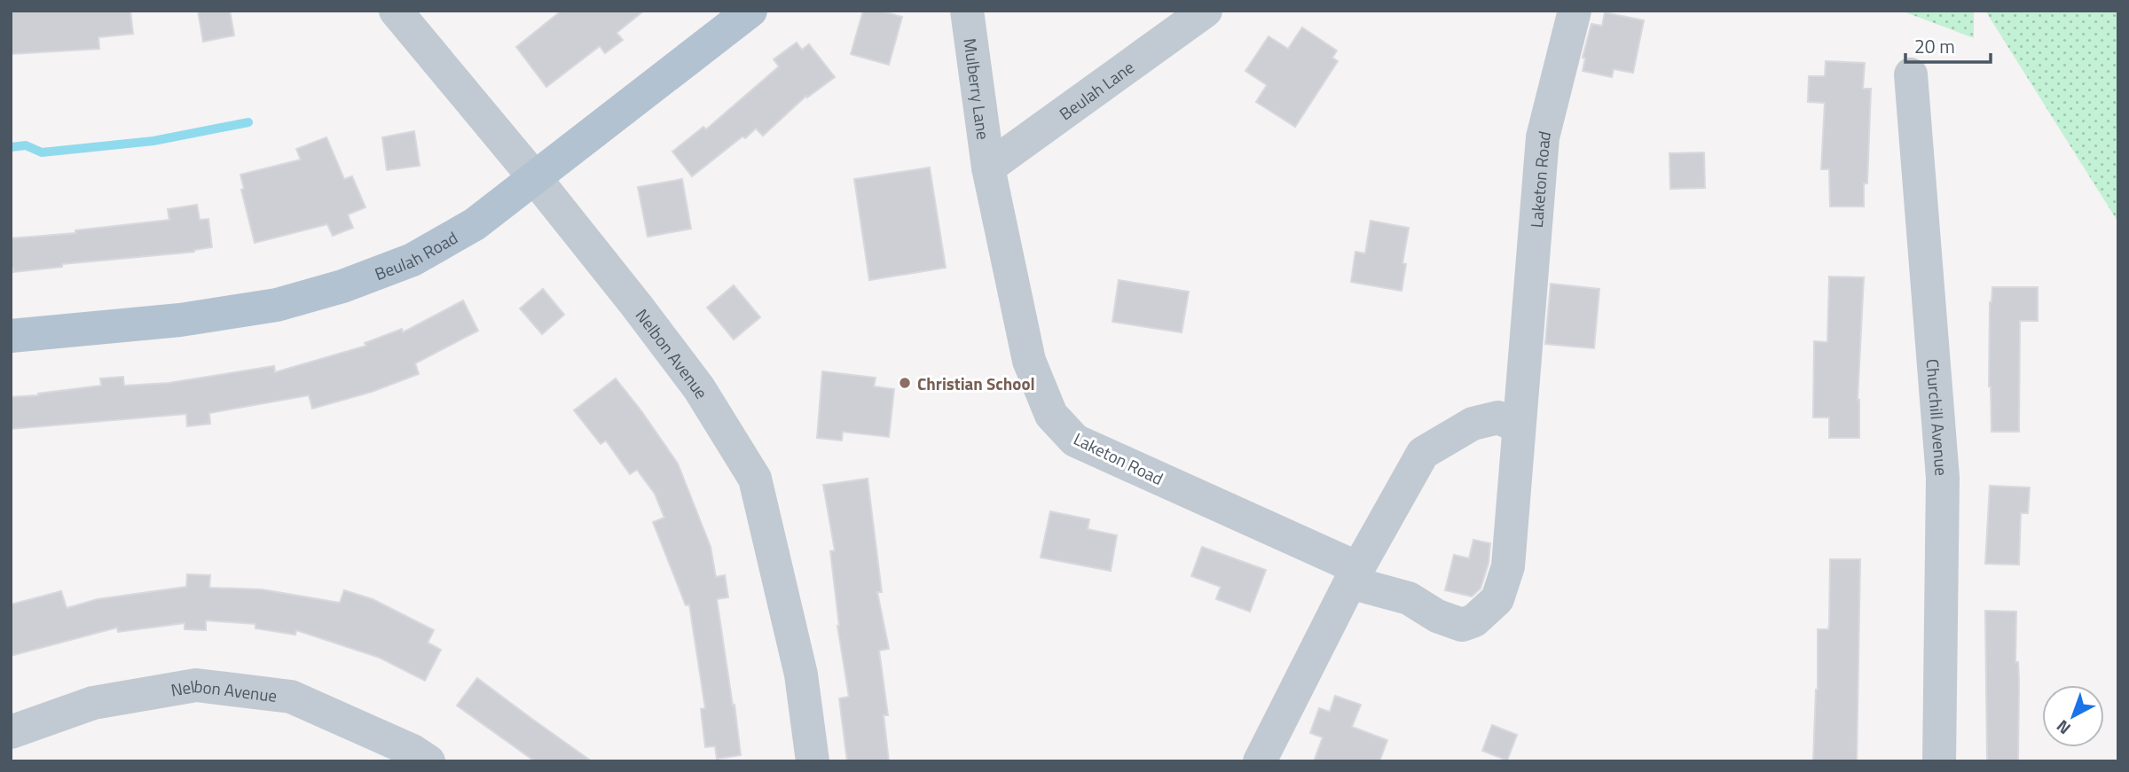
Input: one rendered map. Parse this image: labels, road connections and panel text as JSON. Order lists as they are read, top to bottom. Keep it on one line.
{"streets":{"main road":["Beulah Road"],"street":["Mulberry Lane","Beulah Lane","Laketon Road","Nelbon Avenue","Churchill Avenue"]},"crossings":[["Mulberry Lane","Beulah Lane"],["Mulberry Lane","Laketon Road"],["Beulah Lane","Laketon Road"],["Beulah Road","Nelbon Avenue"]],"places":["Christian School"],"scale_bar":"20 m","north":"bottom left"}
